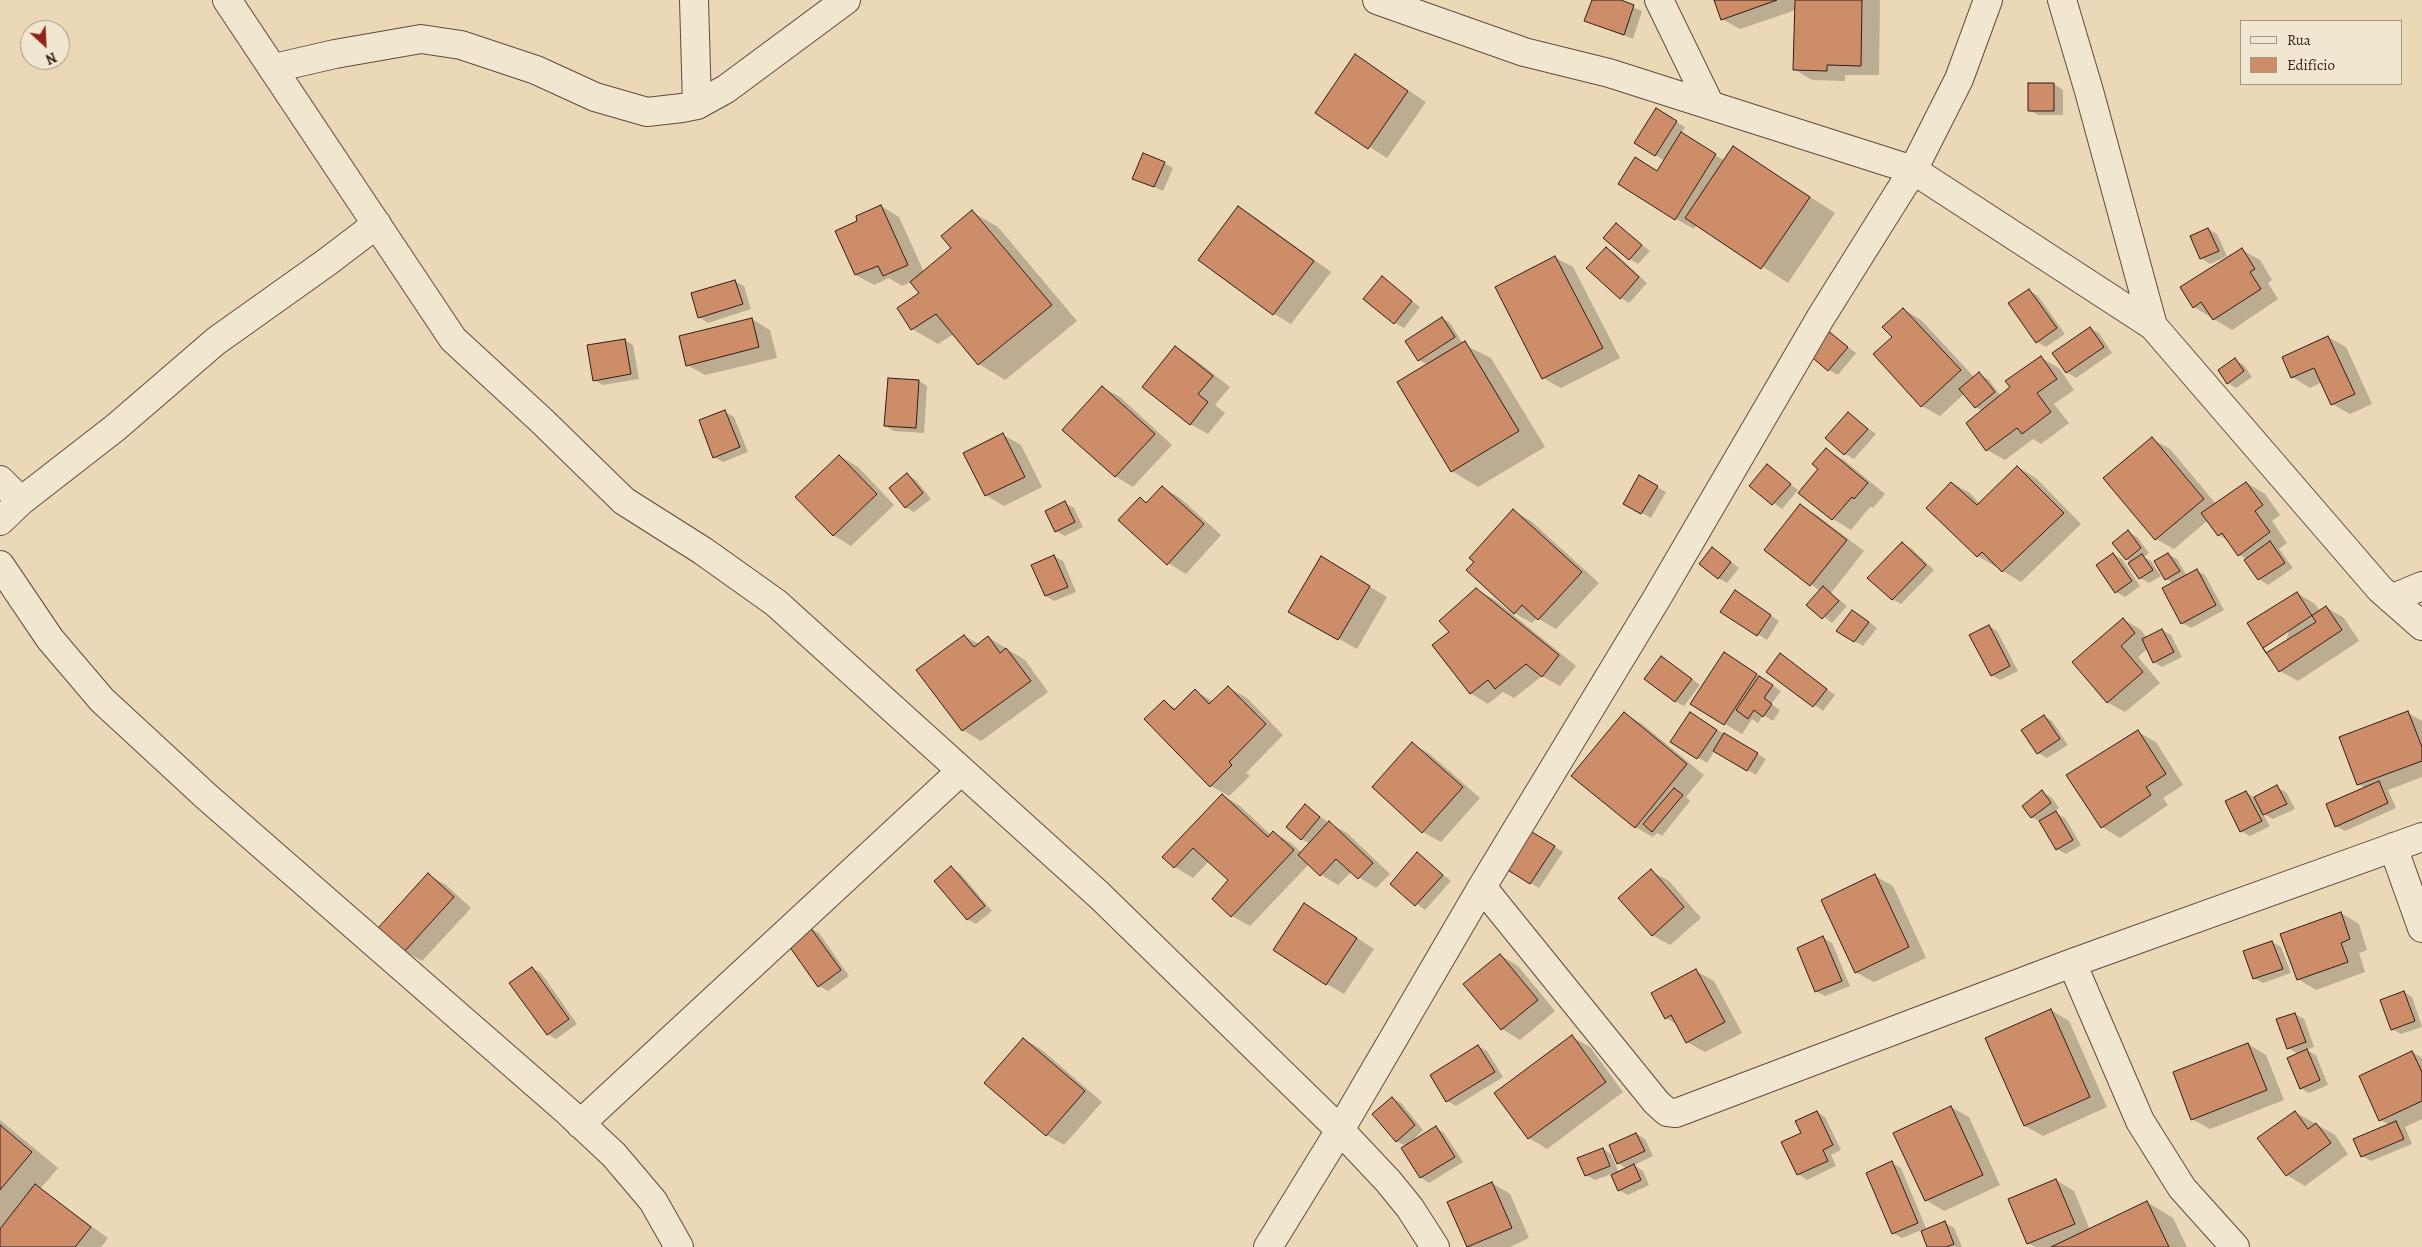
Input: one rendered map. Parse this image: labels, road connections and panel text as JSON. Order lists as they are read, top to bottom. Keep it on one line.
{"legend":["Rua","Edifício"],"north":"bottom right"}
